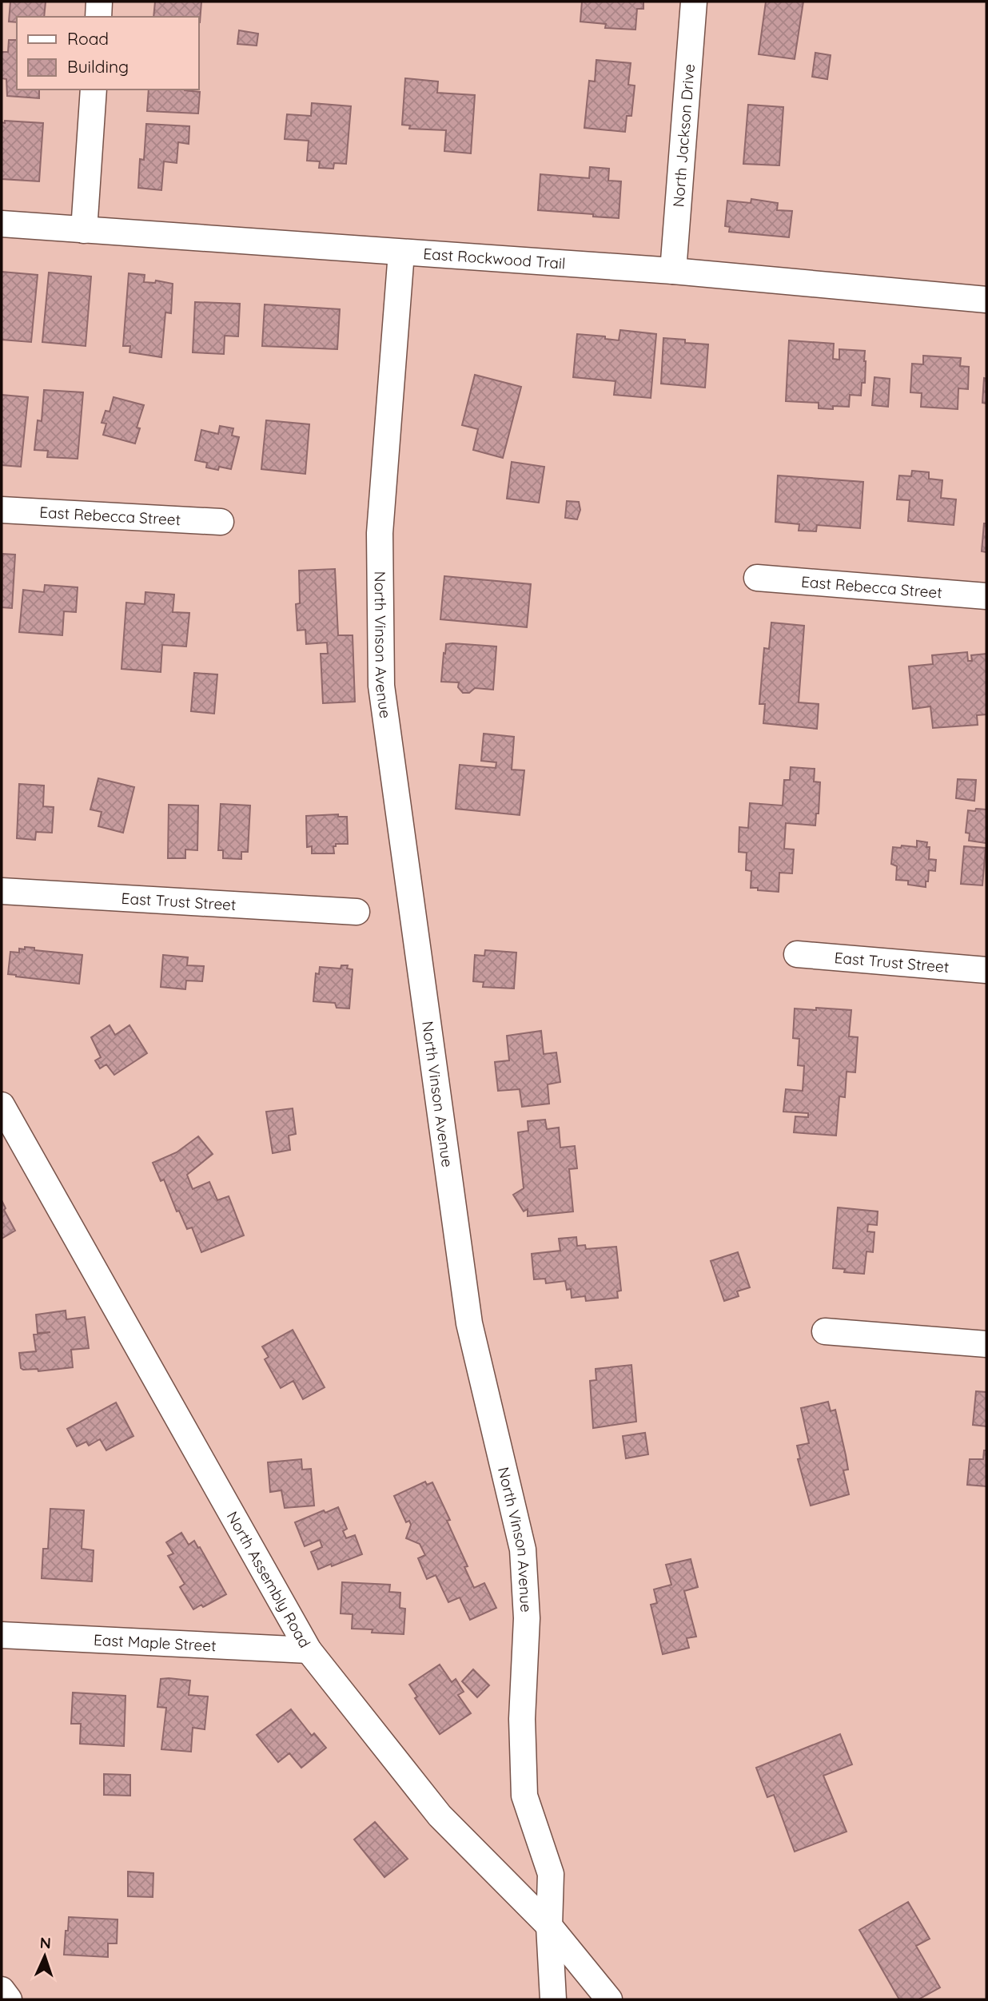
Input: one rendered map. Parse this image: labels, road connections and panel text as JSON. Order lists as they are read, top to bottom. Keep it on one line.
{"streets":{"street":["North Jackson Drive","East Rockwood Trail","East Rebecca Street","North Vinson Avenue","East Trust Street","North Assembly Road","East Maple Street"]},"crossings":[["North Jackson Drive","East Rockwood Trail"],["East Rockwood Trail","North Vinson Avenue"],["North Vinson Avenue","North Assembly Road"],["North Assembly Road","East Maple Street"]],"legend":["Road","Building"],"north":"top"}
